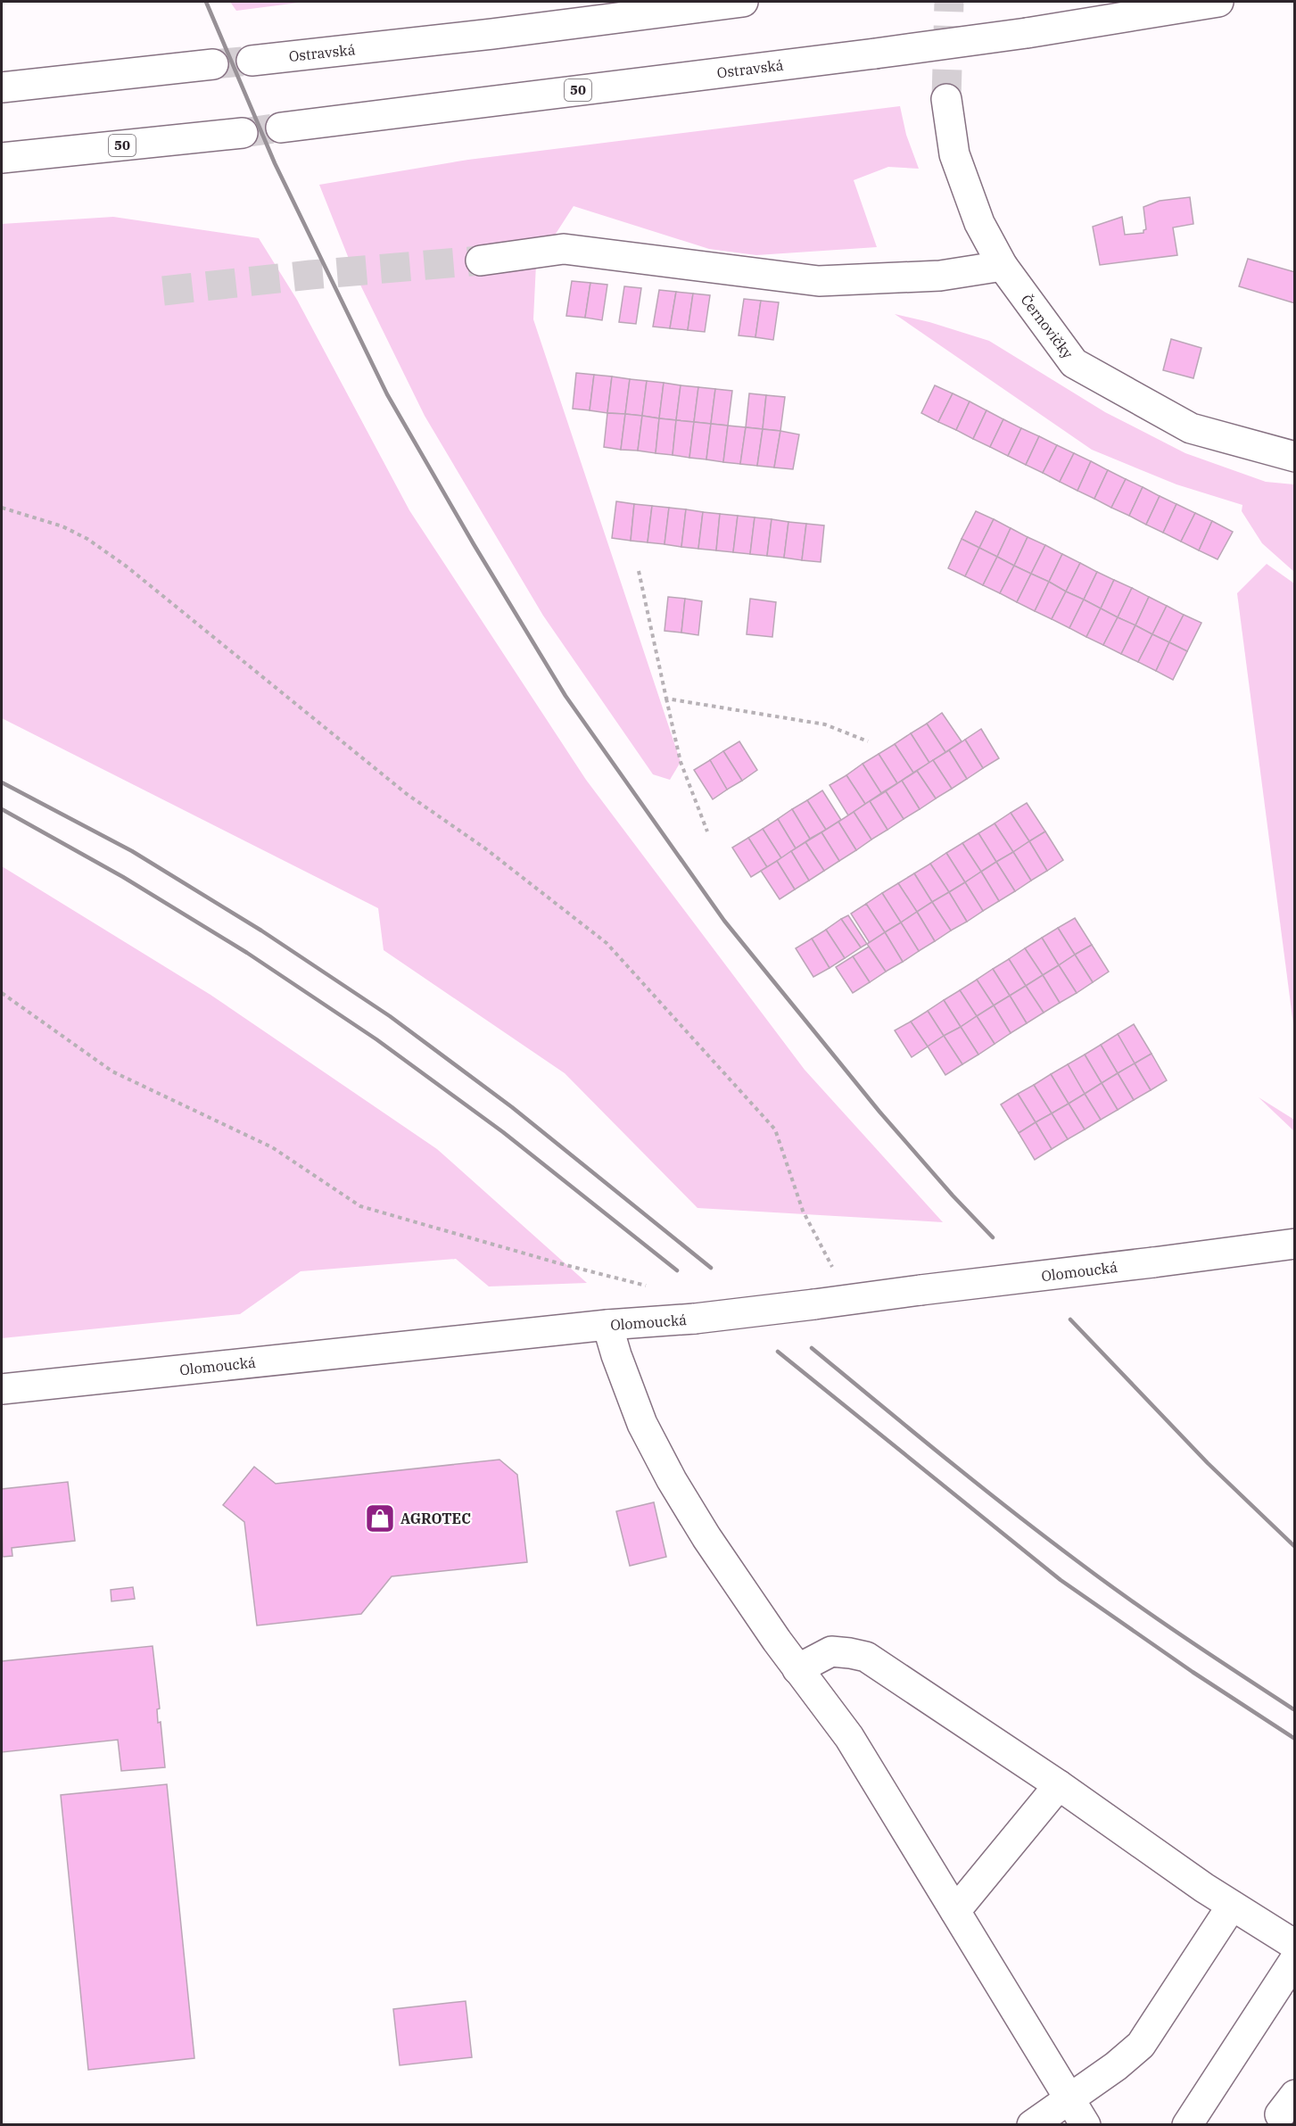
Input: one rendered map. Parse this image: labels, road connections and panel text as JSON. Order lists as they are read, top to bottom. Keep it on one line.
{"streets":{"main road":["Ostravská","50","Černovičky","Olomoucká"]},"places":{"shop":["AGROTEC"]}}
